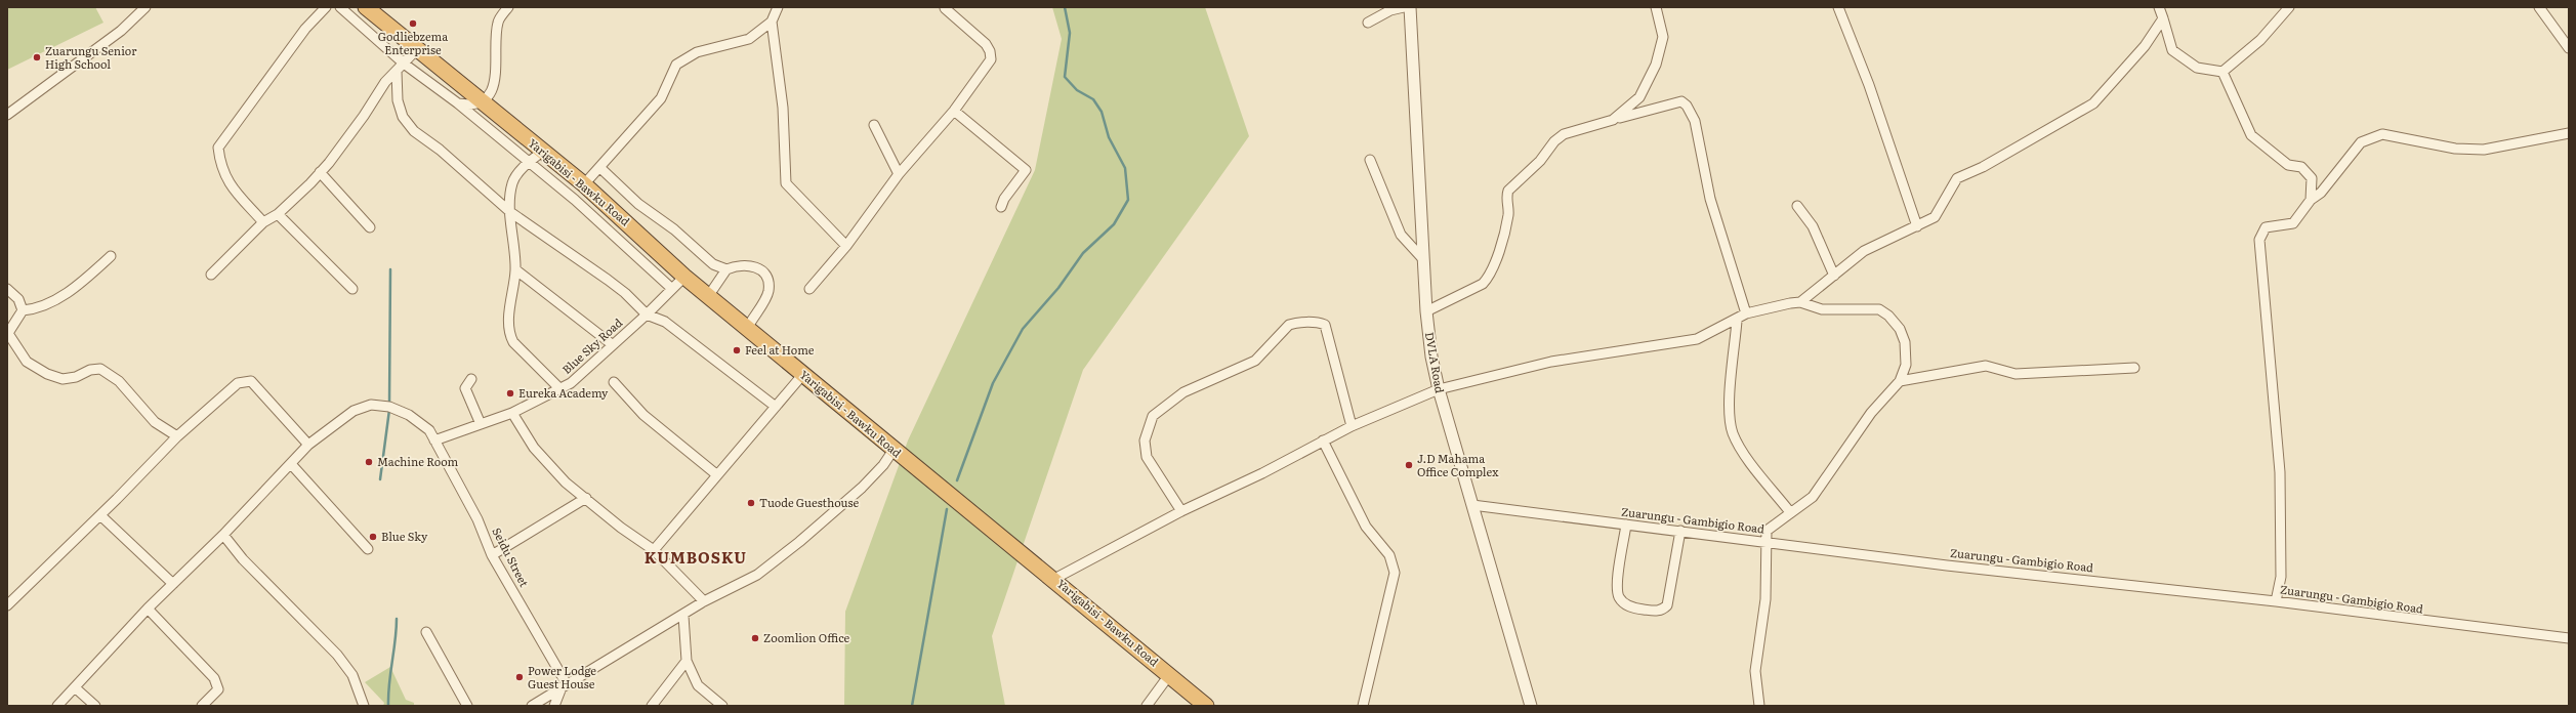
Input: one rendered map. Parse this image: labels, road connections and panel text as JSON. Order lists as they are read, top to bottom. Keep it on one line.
{"streets":{"highway":["Yarigabisi - Bawku Road"],"street":["Blue Sky Road","DVLA Road","Zuarungu - Gambigio Road","Seidu Street"]},"crossings":[["Yarigabisi - Bawku Road","Blue Sky Road"],["Blue Sky Road","Seidu Street"],["DVLA Road","Zuarungu - Gambigio Road"]],"districts":["KUMBOSKU"],"places":["Godliebzema Enterprise","Zuarungu Senior High School","Feel at Home","Eureka Academy","Machine Room","J.D Mahama Office Complex","Tuode Guesthouse","Blue Sky","Zoomlion Office","Power Lodge Guest House"]}
